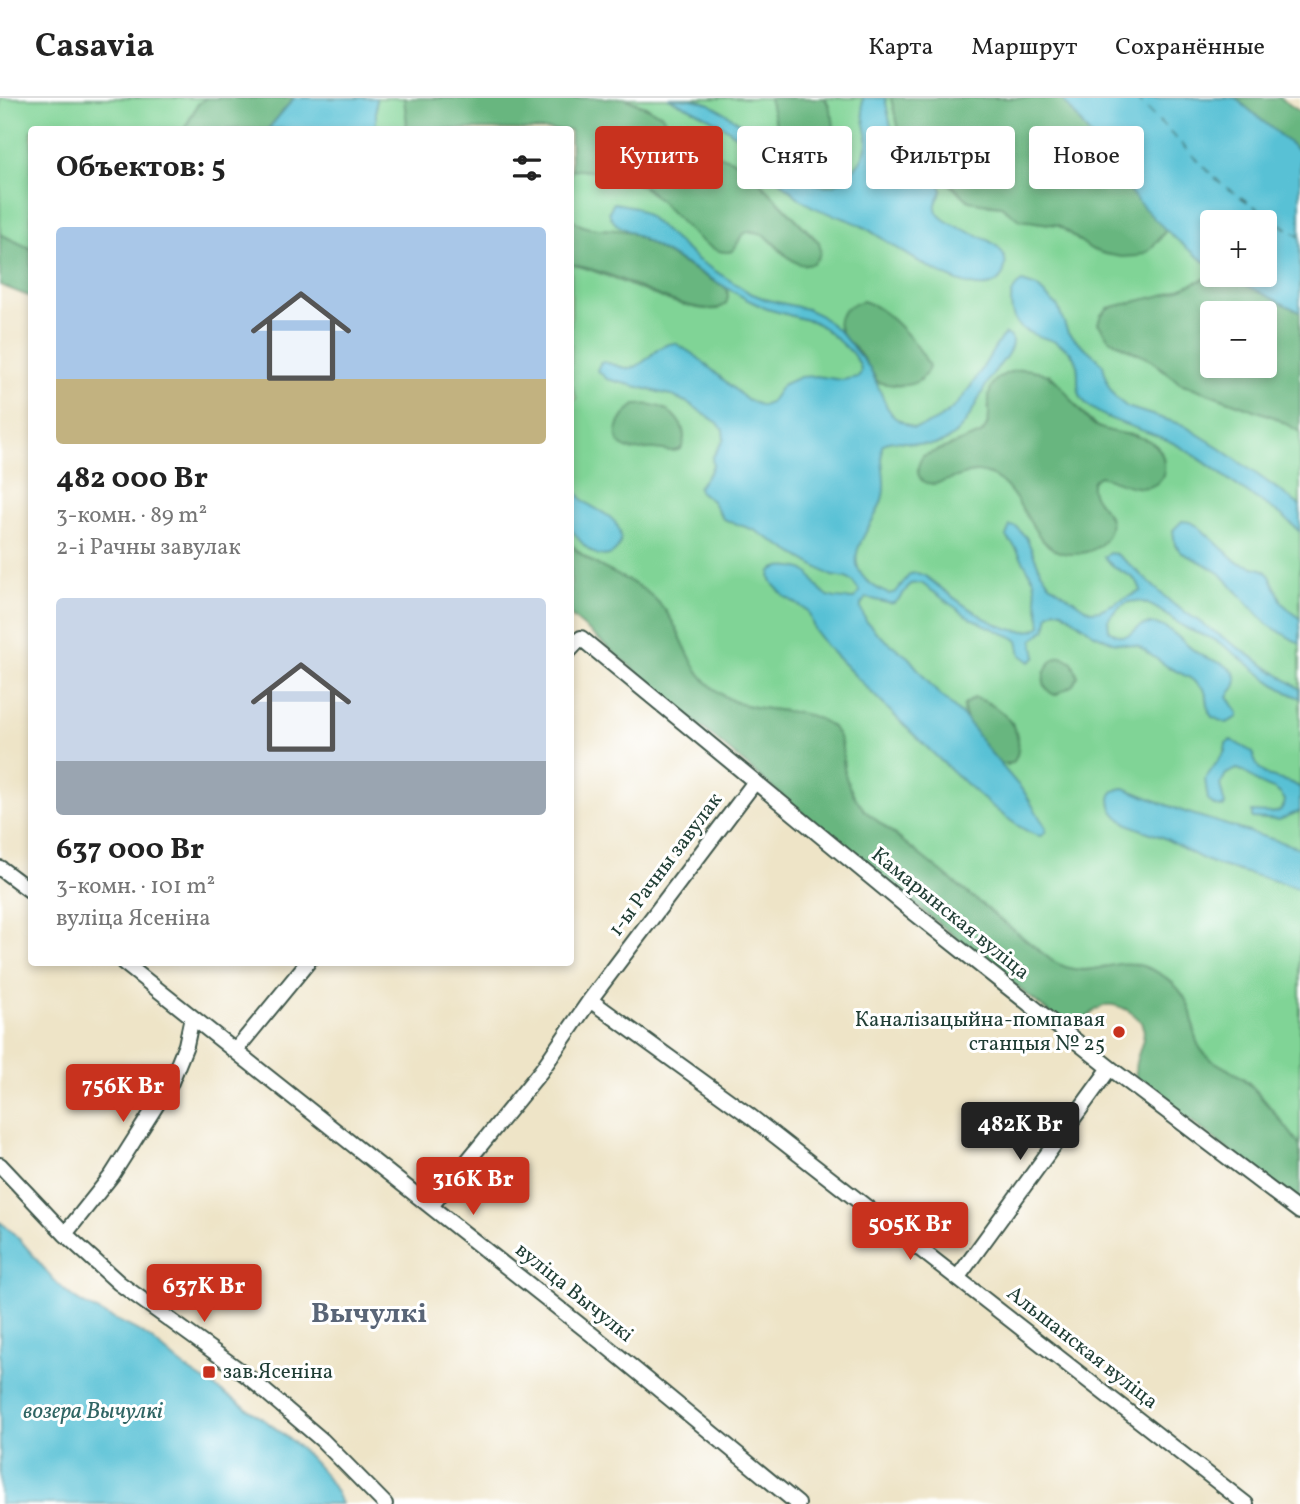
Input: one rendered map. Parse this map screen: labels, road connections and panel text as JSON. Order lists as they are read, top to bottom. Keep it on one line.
{"streets":{"street":["1-ы Рачны завулак","Камарынская вуліца","вуліца Вычулкі","Альшанская вуліца"]},"crossings":[["1-ы Рачны завулак","Камарынская вуліца"],["1-ы Рачны завулак","вуліца Вычулкі"],["1-ы Рачны завулак","Альшанская вуліца"]],"districts":["Вычулкі"],"water":["возера Вычулкі"],"places":{"other":["Каналізацыйна-помпавая станцыя № 25"],"transit":["зав.Ясеніна"]},"page":{"header":"Casavia","nav":["Карта","Маршрут","Сохранённые"],"chip":["Купить","Снять","Фильтры","Новое"],"heading":"Объектов: 5","map_buttons":["+","−"],"list":[{"name":"482 000 Br","note":"3-комн. · 89 m² · 2-і Рачны завулак"},{"name":"637 000 Br","note":"3-комн. · 101 m² · вуліца Ясеніна"}],"price":["756K Br","482K Br","316K Br","505K Br","637K Br"]}}
